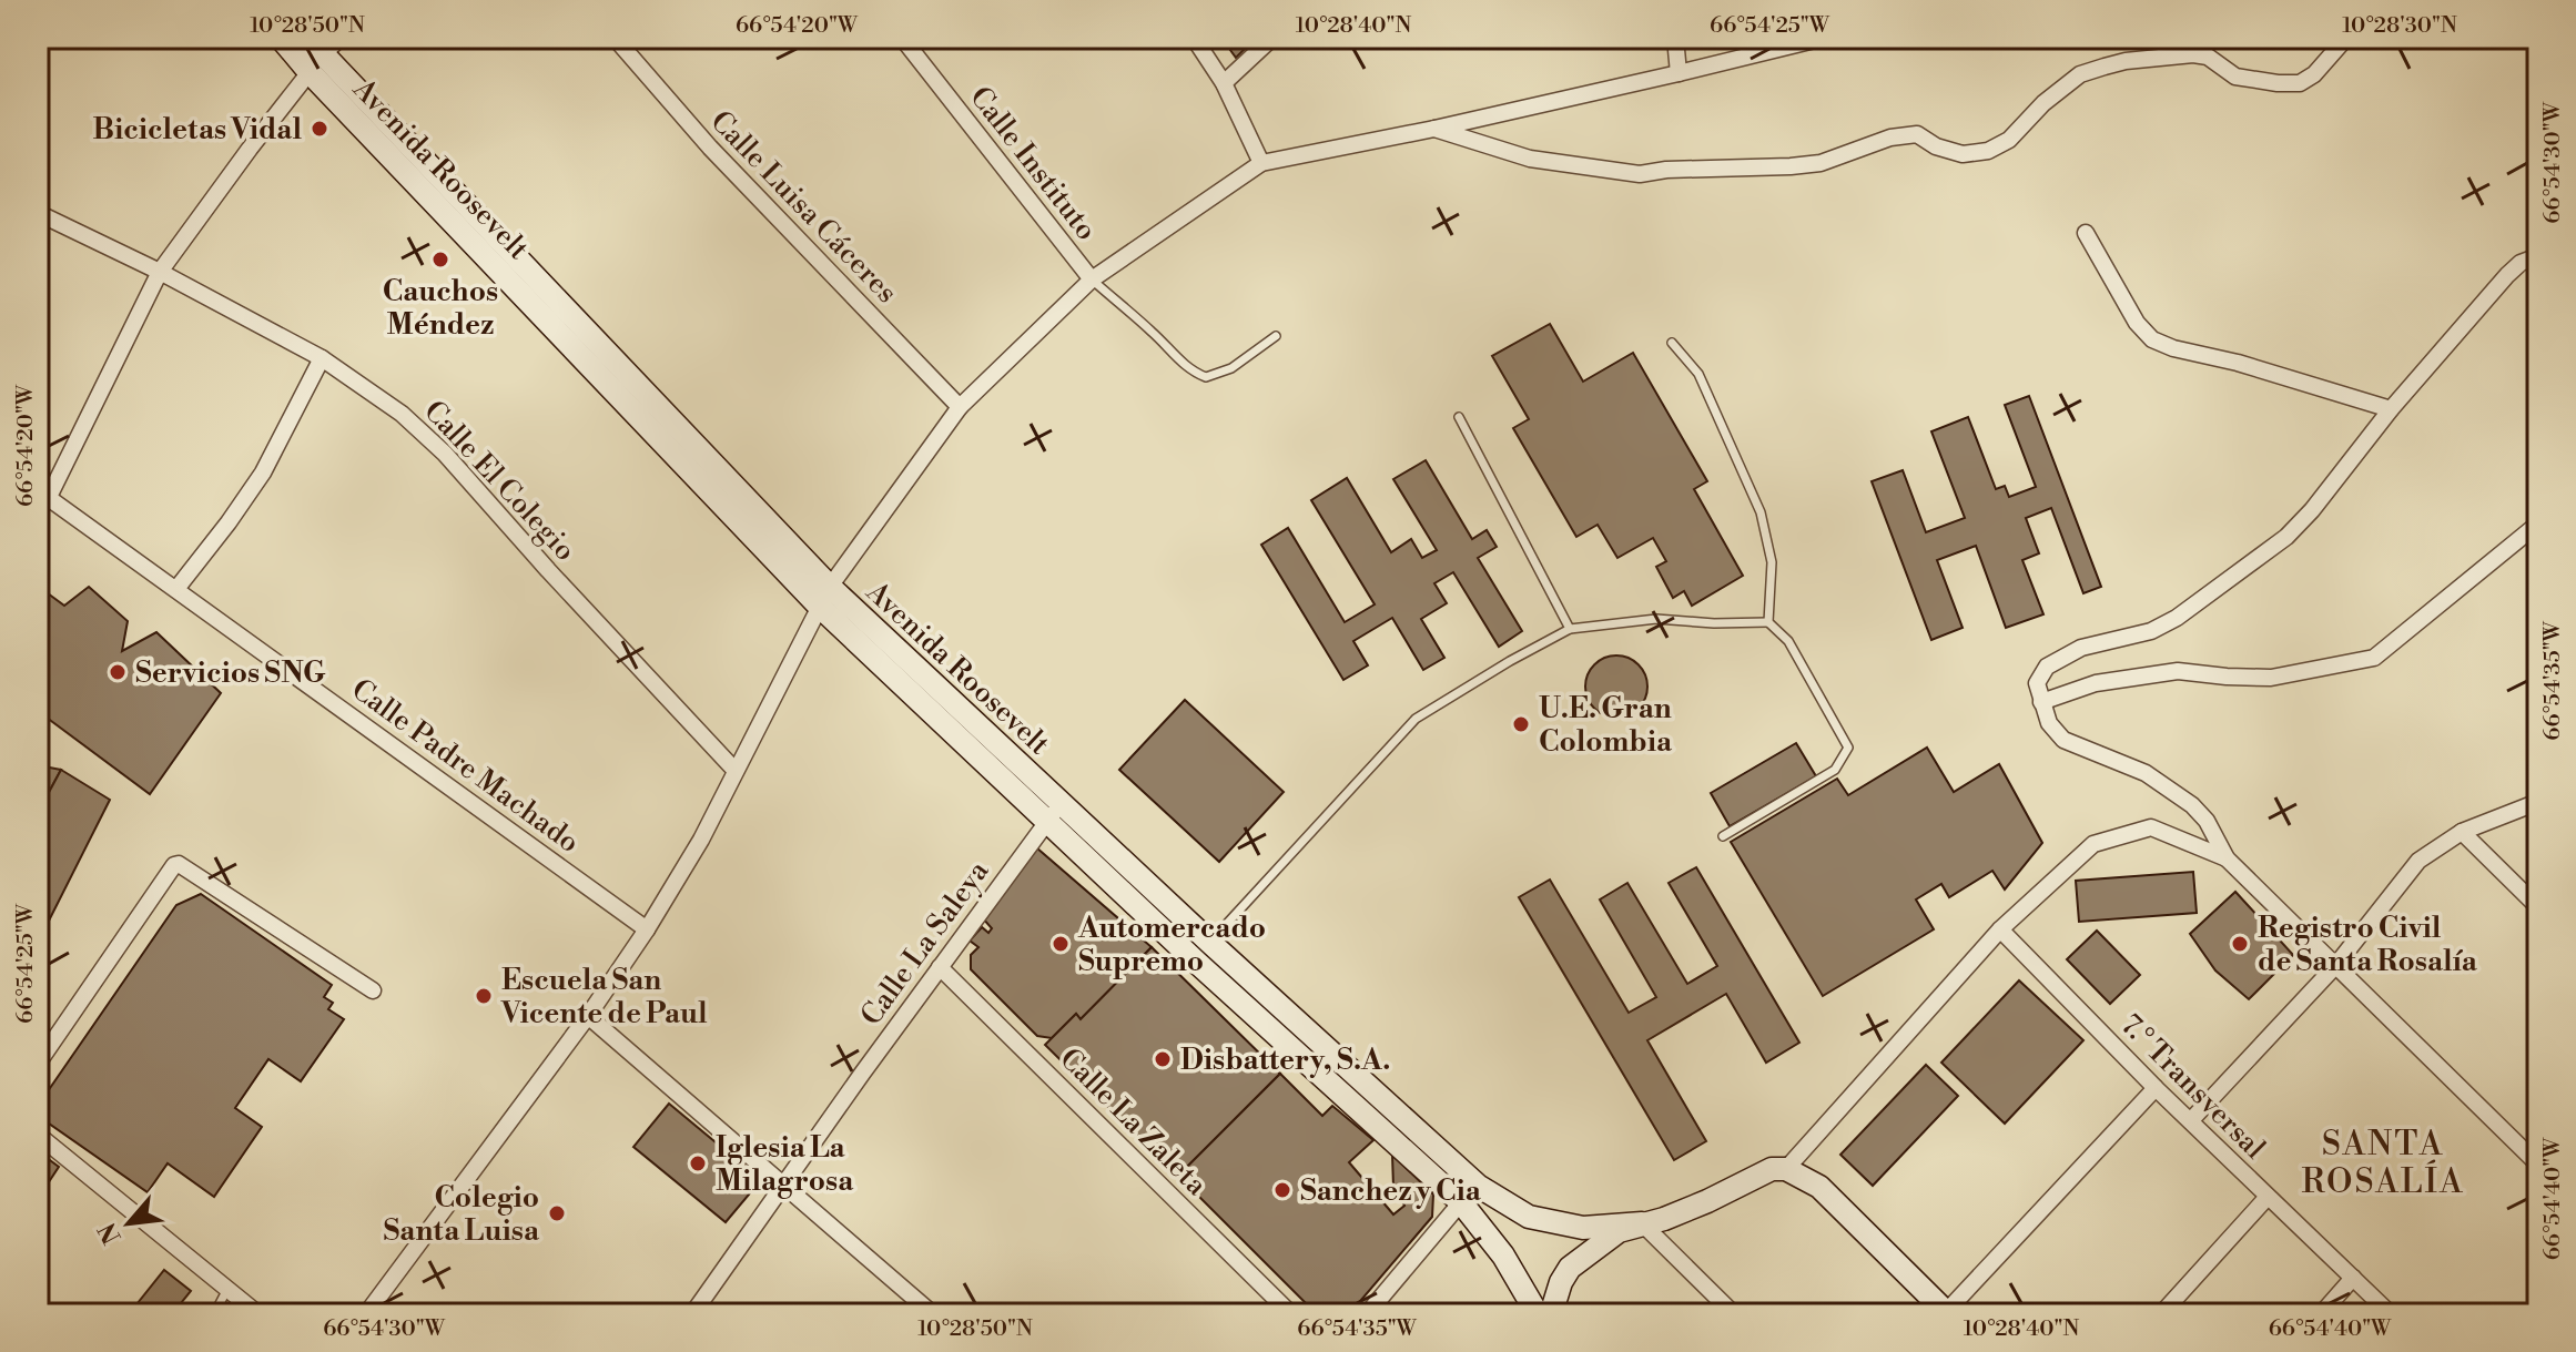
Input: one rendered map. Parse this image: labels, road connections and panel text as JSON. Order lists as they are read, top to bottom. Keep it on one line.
{"streets":{"street":["Calle Instituto","Avenida Roosevelt","Calle Luisa Cáceres","Calle El Colegio","Calle Padre Machado","Calle La Saleya","7.° Transversal","Calle La Zaleta"]},"crossings":[["Avenida Roosevelt","Calle La Saleya"],["Calle La Saleya","Calle La Zaleta"]],"districts":["SANTA ROSALÍA"],"places":["Bicicletas Vidal","Cauchos Méndez","Servicios SNG","U.E. Gran Colombia","Automercado Supremo","Registro Civil de Santa Rosalía","Escuela San Vicente de Paul","Disbattery, S.A.","Iglesia La Milagrosa","Sanchez y Cia","Colegio Santa Luisa"],"north":"bottom left","coordinates":["10°28'50\"N","66°54'20\"W","10°28'40\"N","66°54'25\"W","10°28'30\"N","66°54'30\"W","66°54'35\"W","66°54'40\"W"]}
